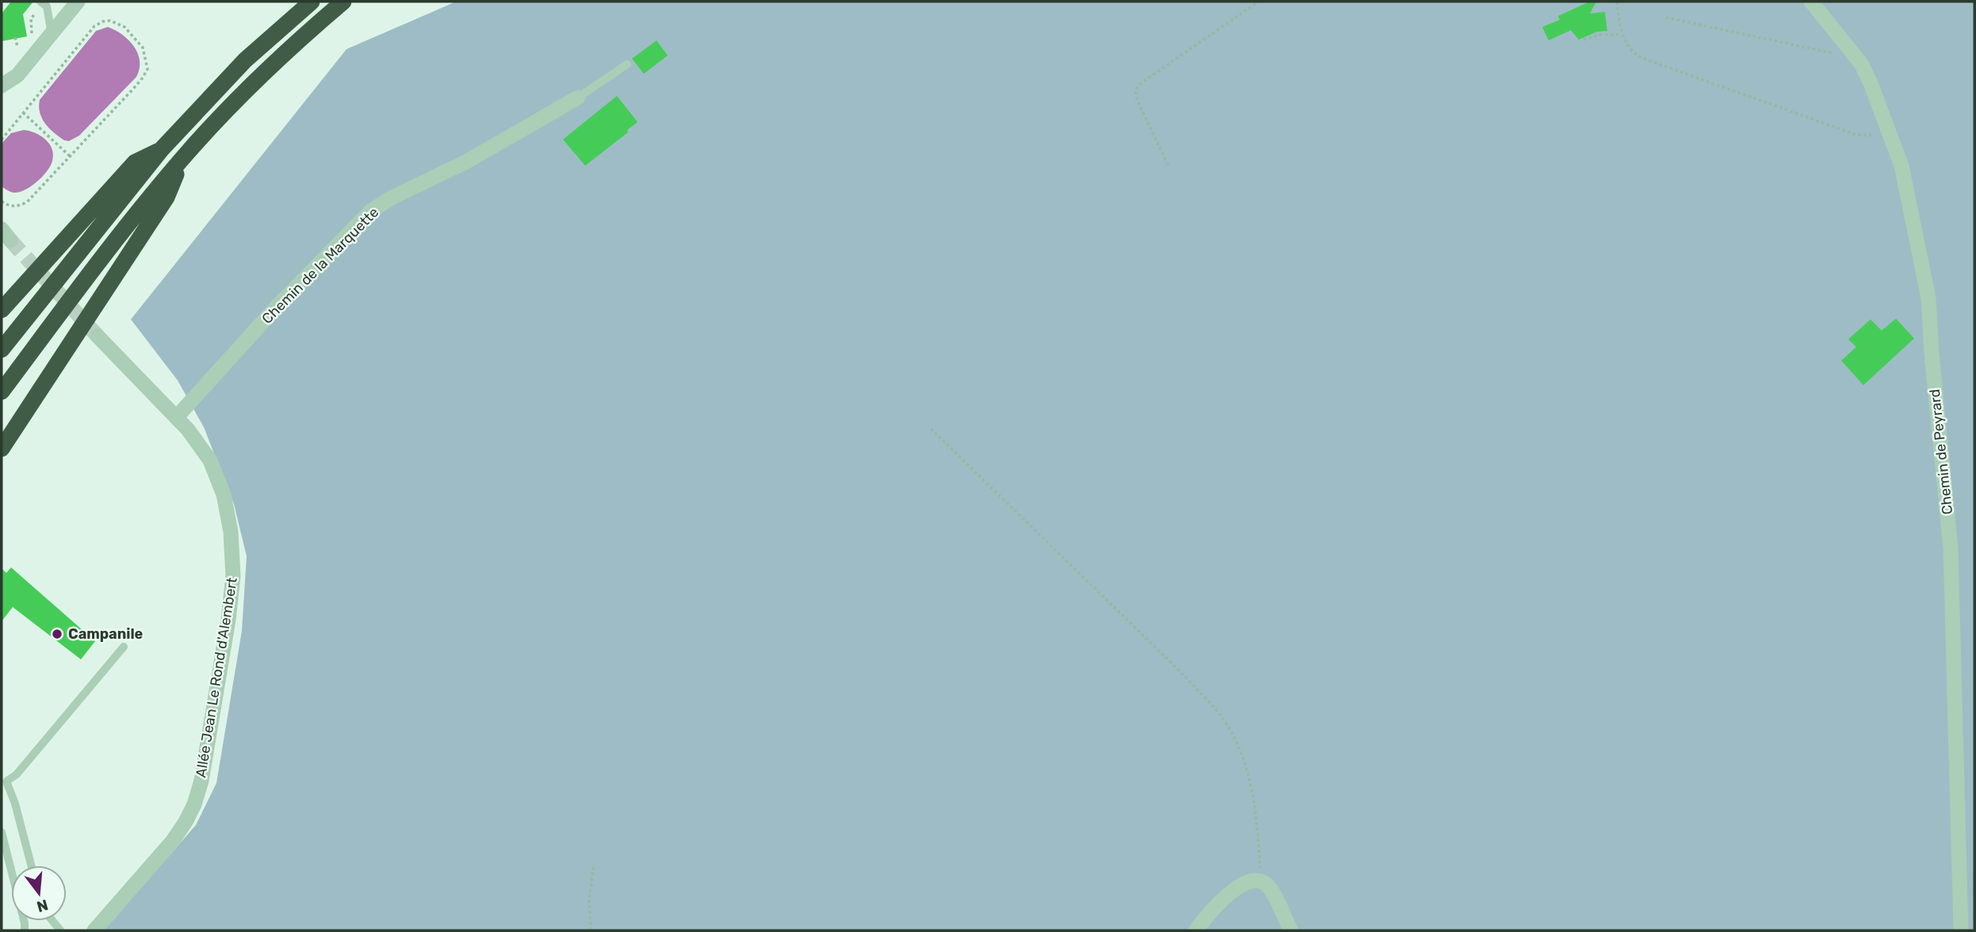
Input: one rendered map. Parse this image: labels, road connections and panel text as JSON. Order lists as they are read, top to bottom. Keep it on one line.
{"streets":{"street":["Chemin de la Marquette","Chemin de Peyrard","Allée Jean Le Rond d'Alembert"]},"crossings":[["Chemin de la Marquette","Allée Jean Le Rond d'Alembert"]],"places":["Campanile"],"north":"bottom"}
